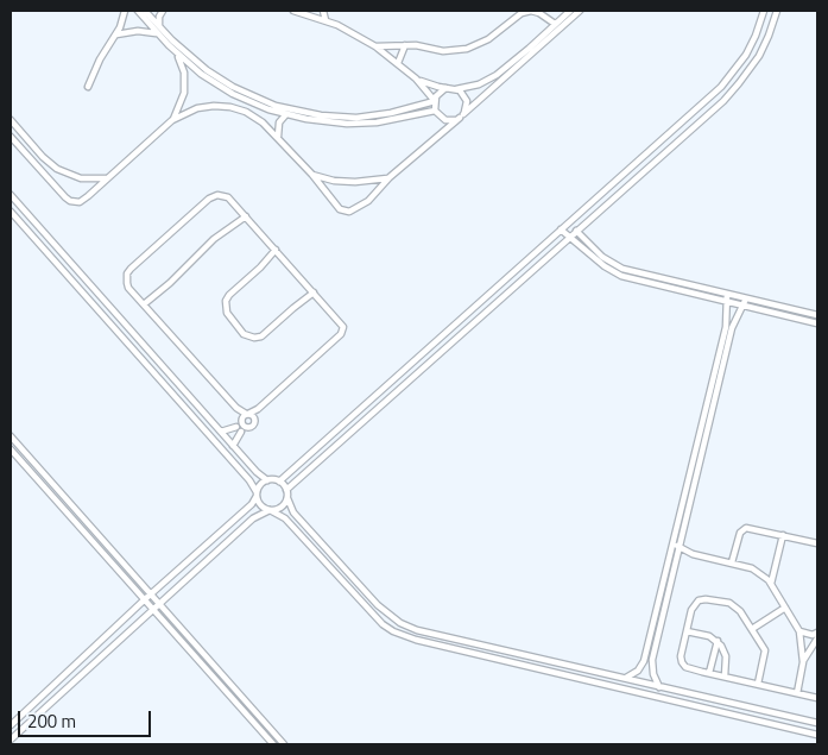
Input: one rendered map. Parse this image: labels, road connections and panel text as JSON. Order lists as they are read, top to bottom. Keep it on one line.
{"scale_bar":"200 m"}
